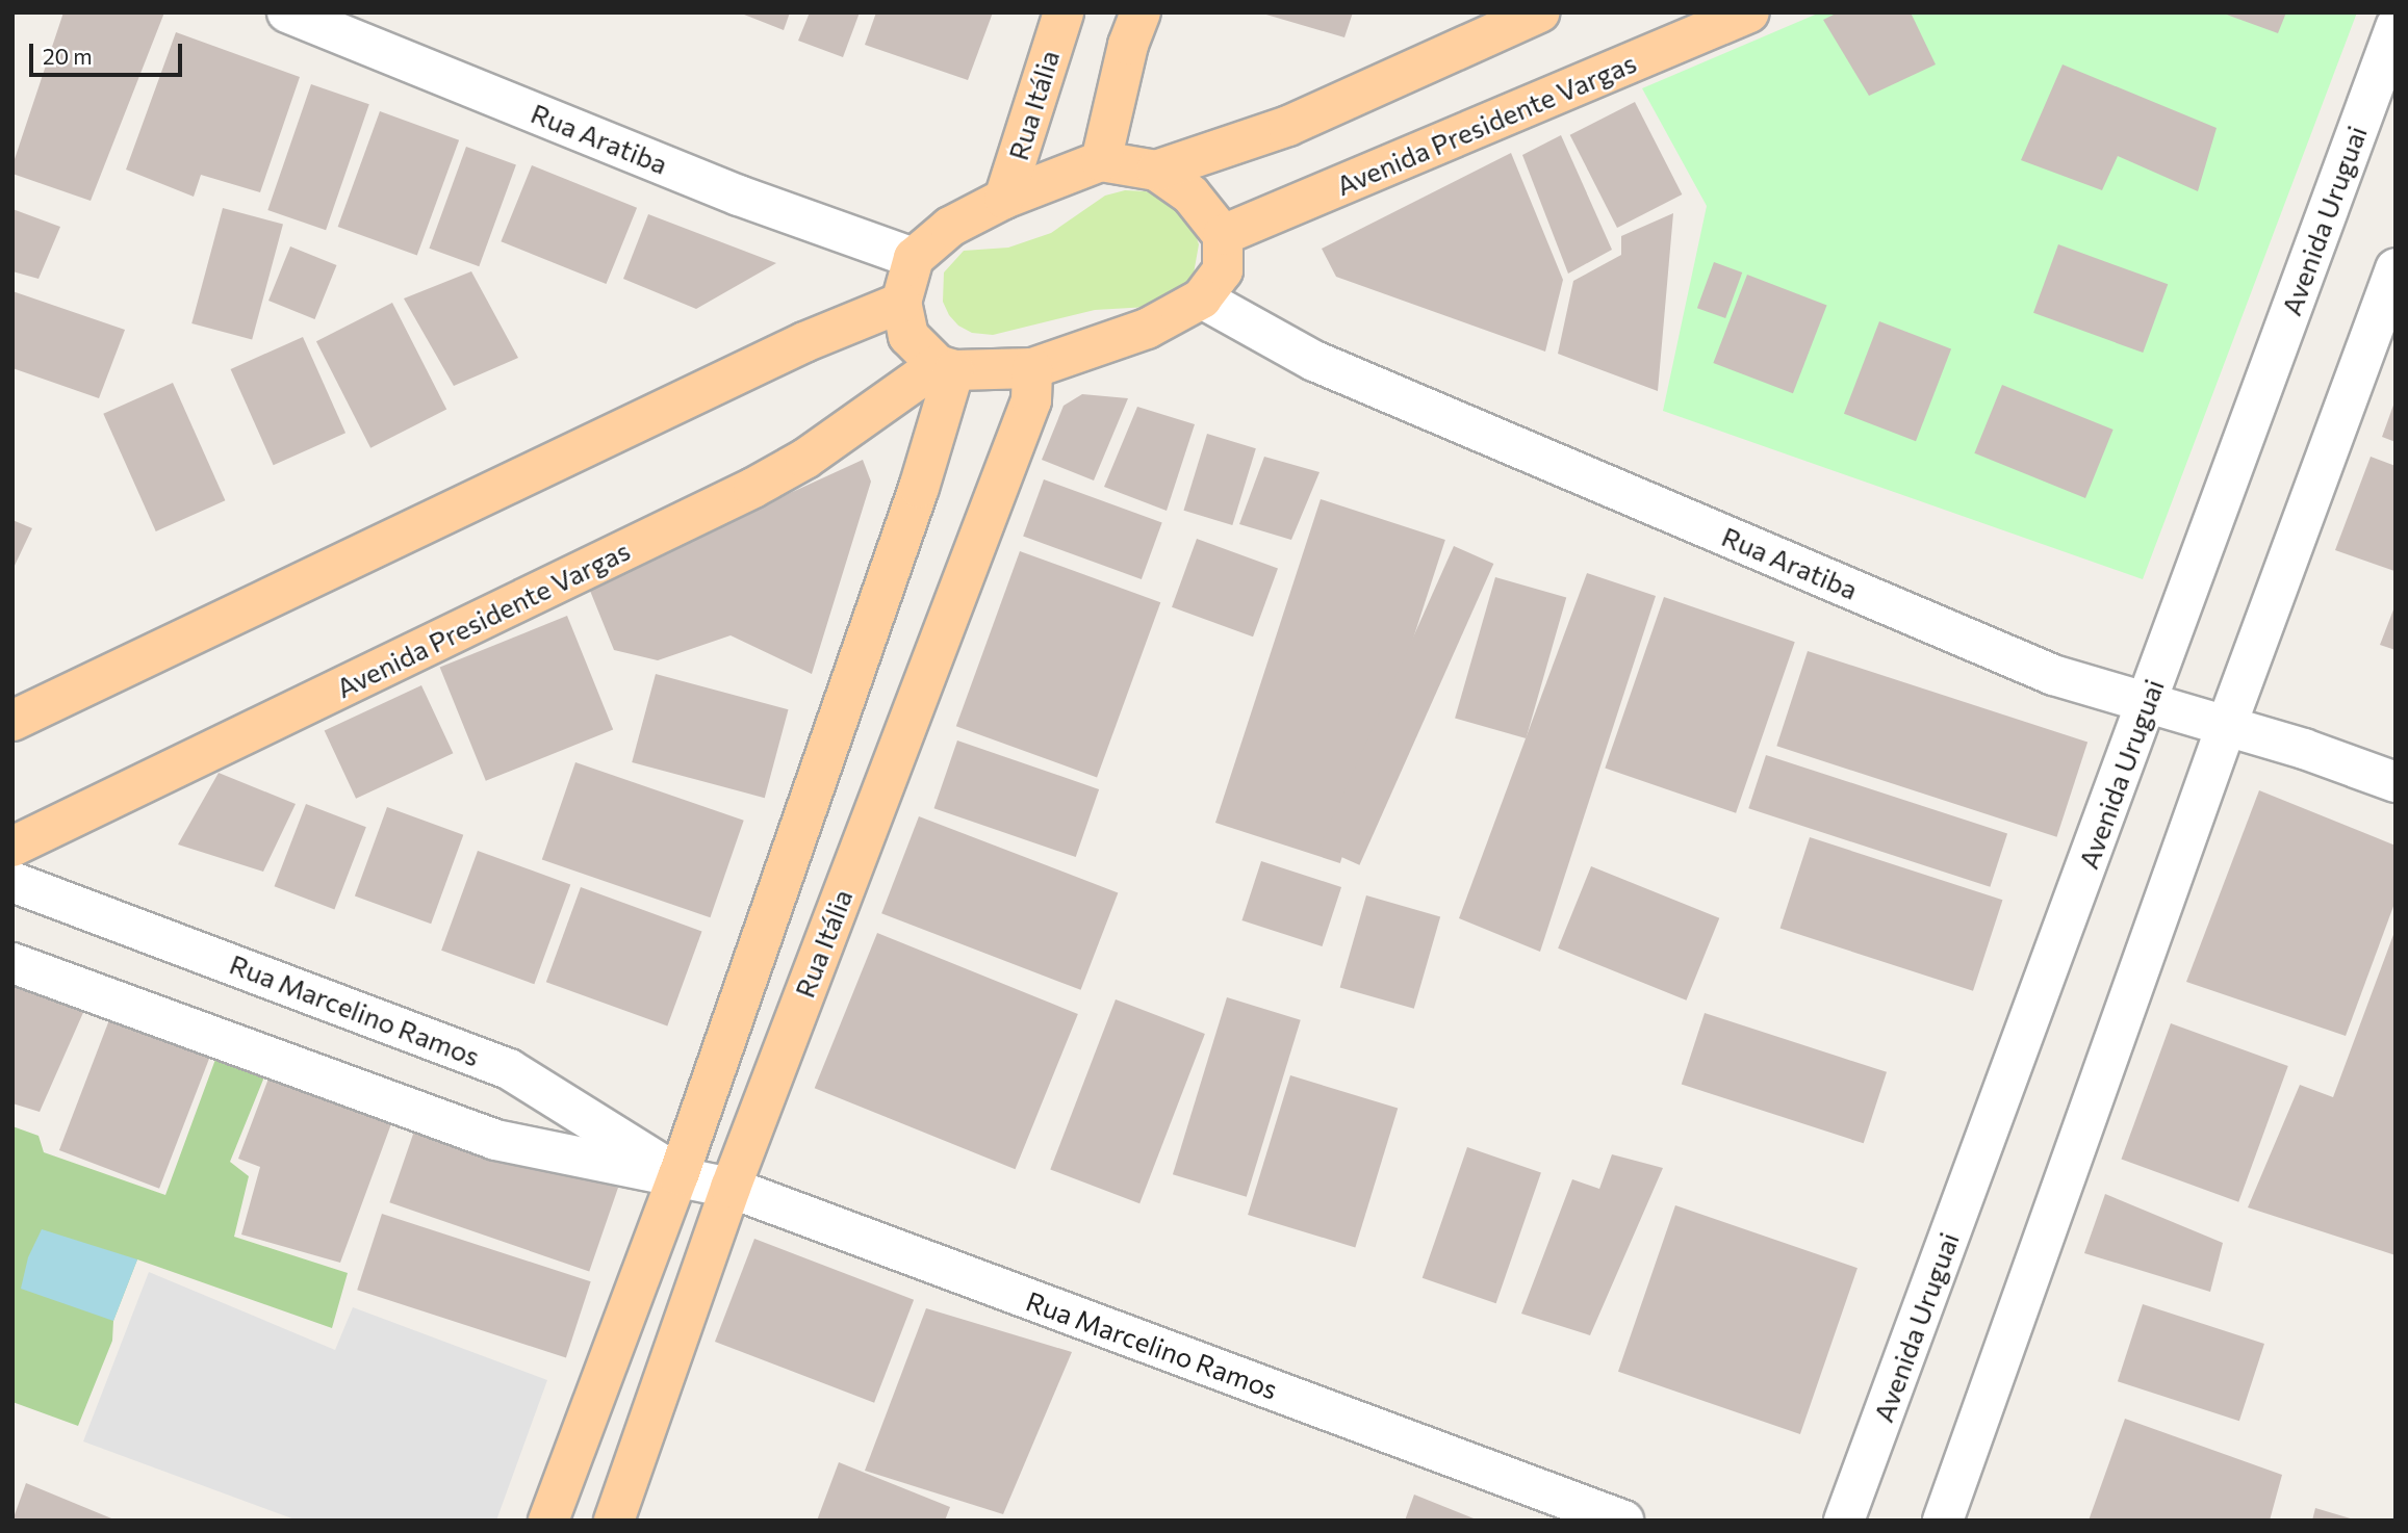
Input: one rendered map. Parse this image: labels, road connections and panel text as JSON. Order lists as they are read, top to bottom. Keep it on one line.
{"streets":{"main road":["Rua Itália","Avenida Presidente Vargas"],"street":["Rua Aratiba","Avenida Uruguai","Rua Marcelino Ramos"]},"crossings":[["Rua Itália","Rua Marcelino Ramos"],["Rua Aratiba","Avenida Uruguai"]],"scale_bar":"20 m"}
